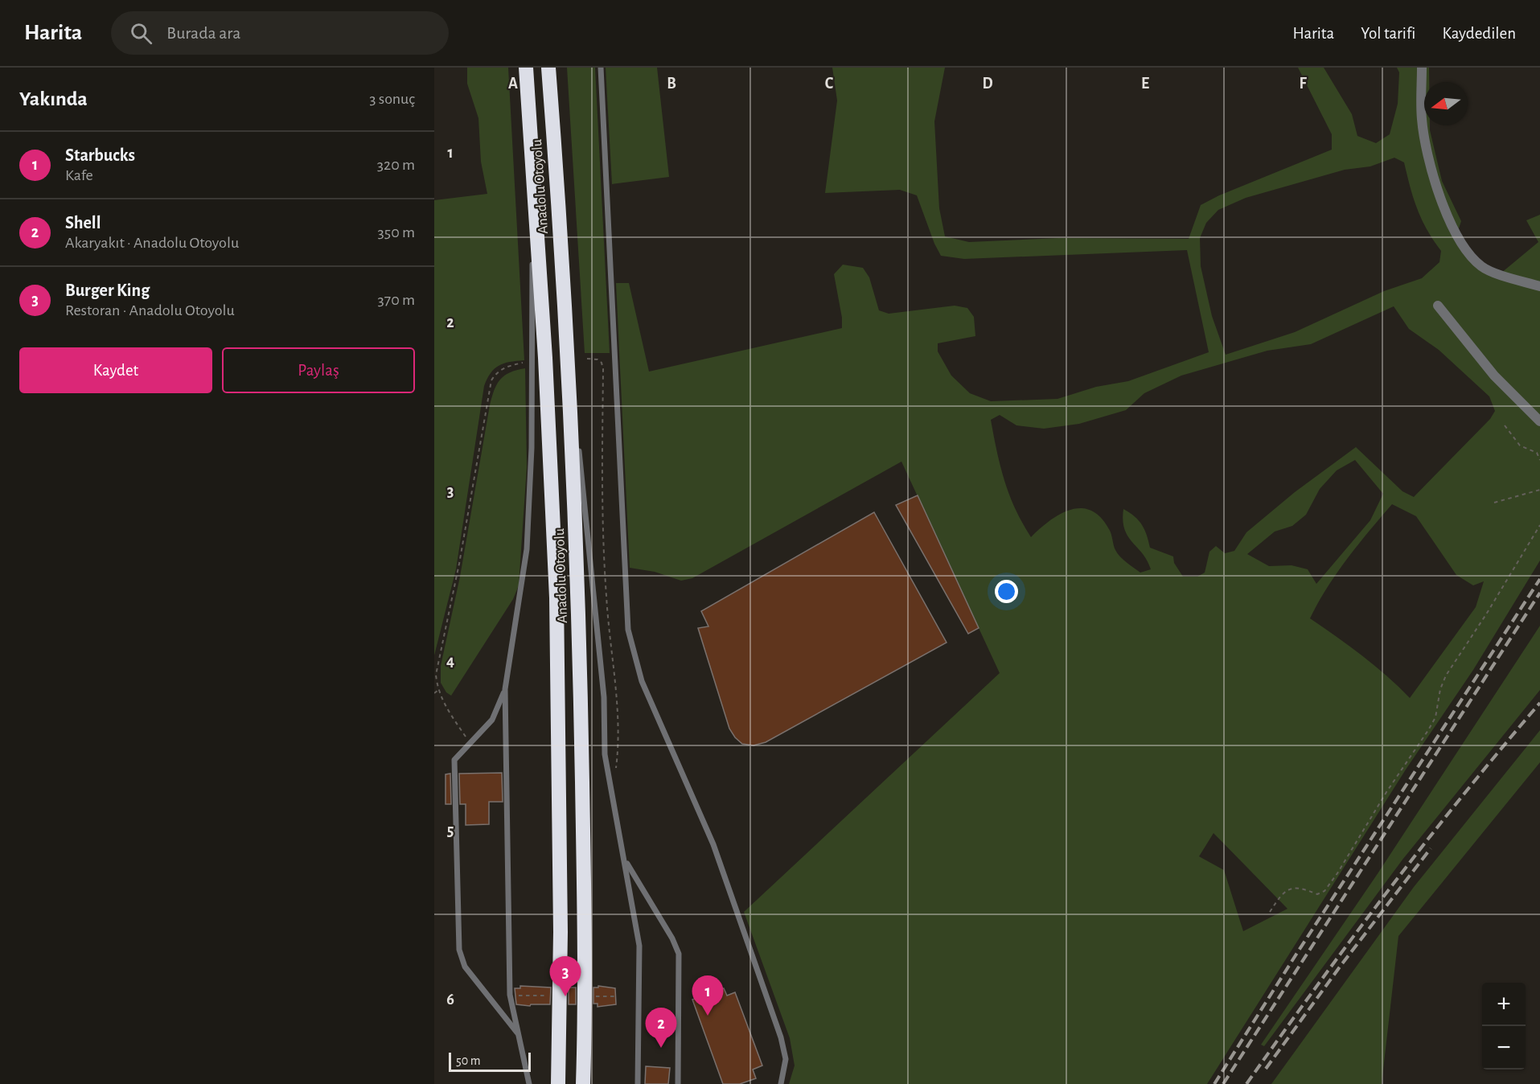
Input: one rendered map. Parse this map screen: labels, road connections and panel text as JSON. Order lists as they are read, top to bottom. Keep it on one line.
{"streets":{"highway":["Anadolu Otoyolu"]},"scale_bar":"50 m","north":"left","page":{"header":"Harita","search":"Burada ara","nav":["Harita","Yol tarifi","Kaydedilen"],"heading":["Yakında","3 sonuç"],"list":[{"mark":"1","name":"Starbucks","note":"Kafe","value":"320 m"},{"mark":"2","name":"Shell","note":"Akaryakıt · Anadolu Otoyolu","value":"350 m"},{"mark":"3","name":"Burger King","note":"Restoran · Anadolu Otoyolu","value":"370 m"}],"buttons":["Kaydet","Paylaş"],"pins":["3","1","2"],"map_buttons":["+","−"],"scale":"50 m"},"grid":{"columns":["A","B","C","D","E","F"],"rows":["1","2","3","4","5","6"]}}
